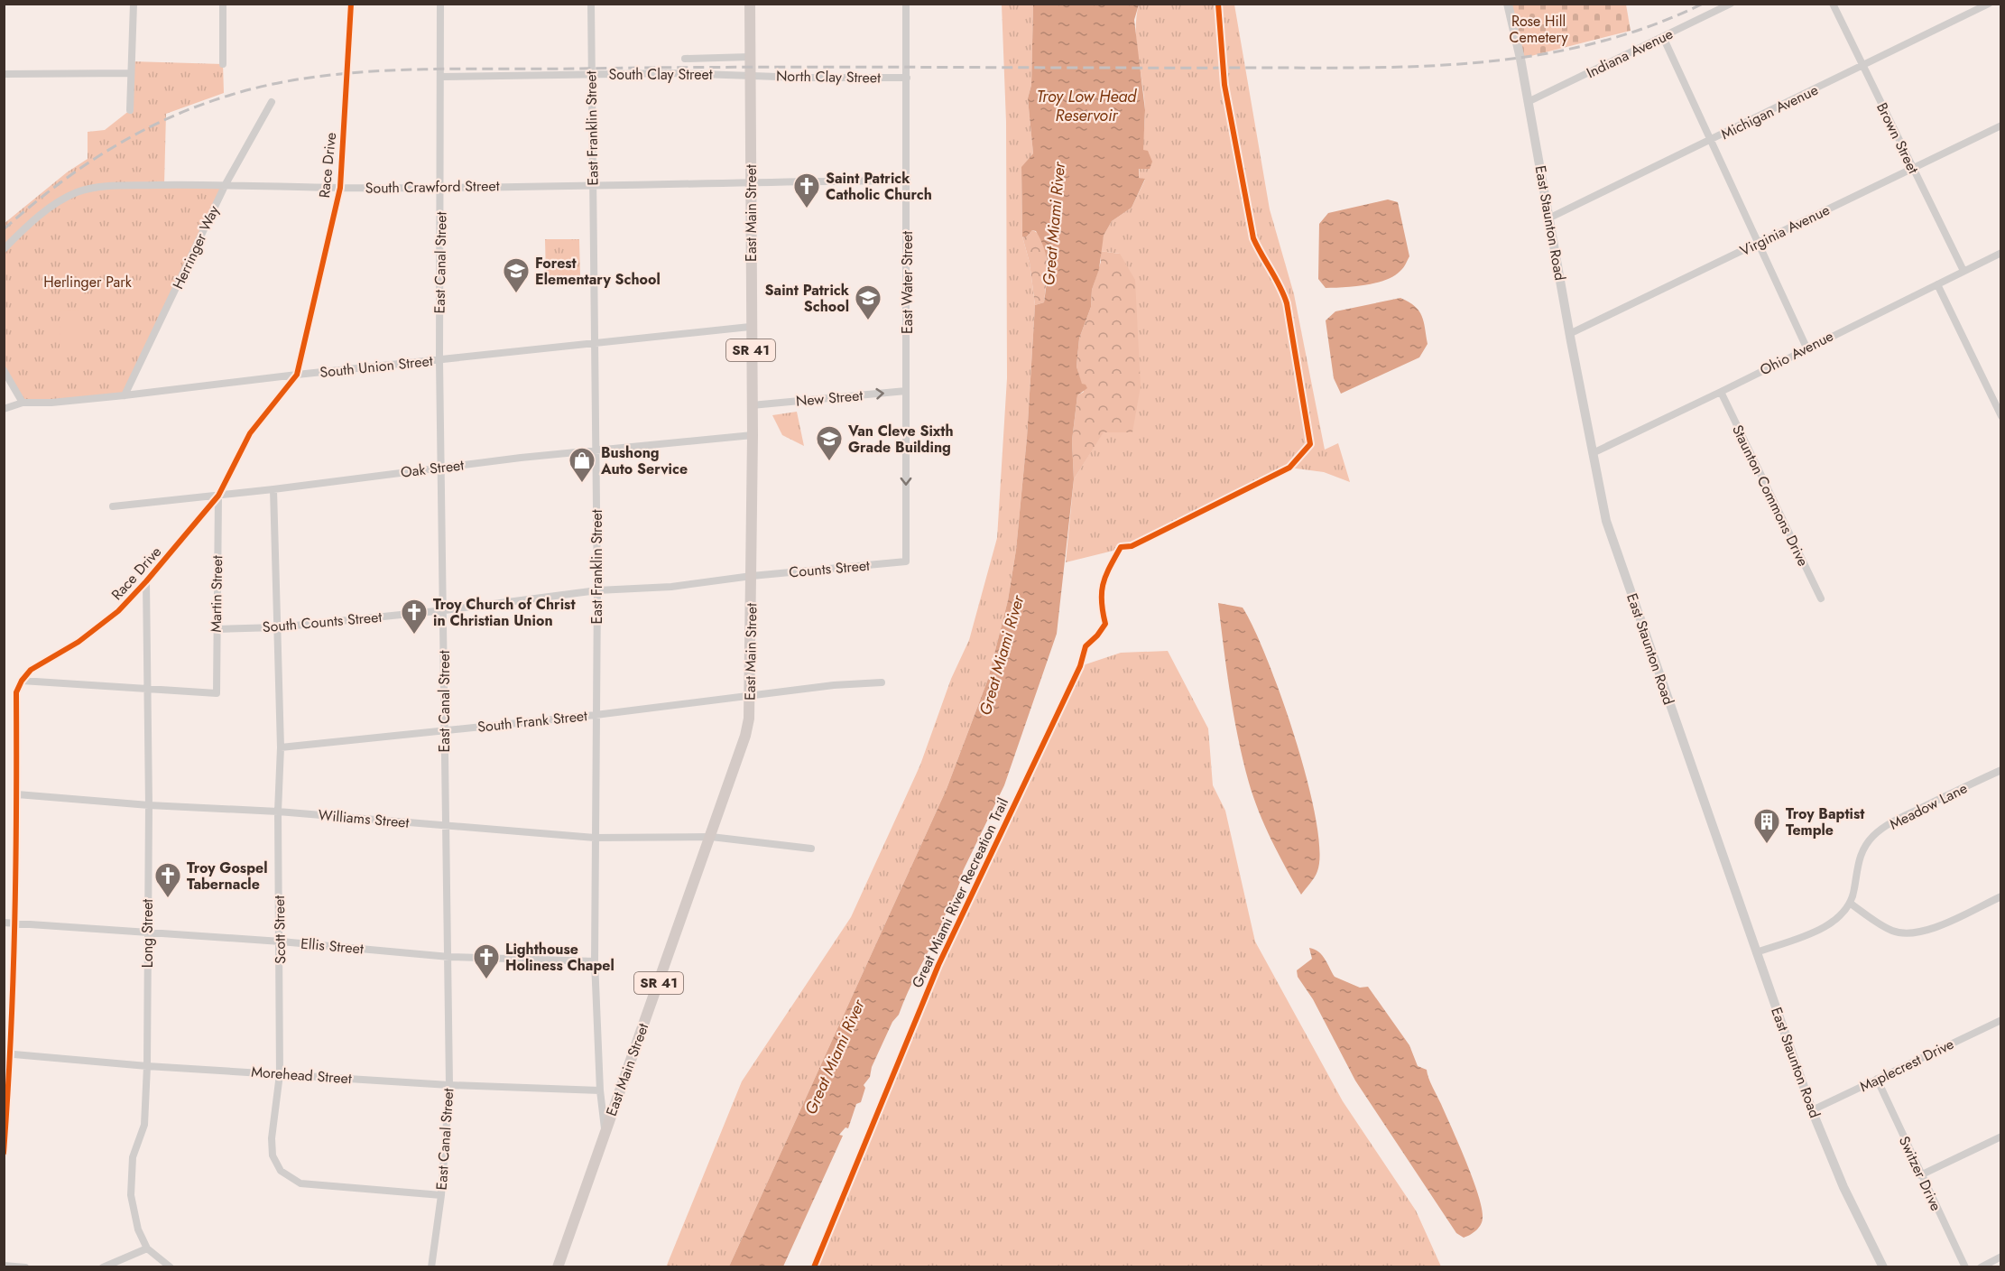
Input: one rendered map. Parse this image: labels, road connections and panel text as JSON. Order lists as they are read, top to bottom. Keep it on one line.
{"streets":{"main road":["East Main Street","East Staunton Road","SR 41"],"street":["Indiana Avenue","South Clay Street","North Clay Street","Michigan Avenue","East Franklin Street","Brown Street","Race Drive","South Crawford Street","Virginia Avenue","Herringer Way","East Canal Street","East Water Street","Ohio Avenue","South Union Street","New Street","Oak Street","Staunton Commons Drive","Counts Street","Martin Street","South Counts Street","South Frank Street","Meadow Lane","Williams Street","Scott Street","Long Street","Ellis Street","Maplecrest Drive","Morehead Street","Switzer Drive"],"cycle path":["Great Miami River Recreation Trail"]},"crossings":[["Indiana Avenue","East Staunton Road"],["South Clay Street","North Clay Street"],["South Clay Street","East Franklin Street"],["South Clay Street","East Main Street"],["South Clay Street","East Canal Street"],["North Clay Street","East Main Street"],["North Clay Street","East Water Street"],["Michigan Avenue","Brown Street"],["Michigan Avenue","East Staunton Road"],["East Franklin Street","South Crawford Street"],["East Franklin Street","East Main Street"],["East Franklin Street","South Union Street"],["East Franklin Street","Oak Street"],["East Franklin Street","South Counts Street"],["East Franklin Street","South Frank Street"],["East Franklin Street","Williams Street"],["East Franklin Street","Ellis Street"],["East Franklin Street","Morehead Street"],["Brown Street","Virginia Avenue"],["Brown Street","Ohio Avenue"],["Race Drive","South Crawford Street"],["Race Drive","South Union Street"],["Race Drive","Oak Street"],["Race Drive","Martin Street"],["Race Drive","Long Street"],["South Crawford Street","East Main Street"],["South Crawford Street","Herringer Way"],["South Crawford Street","East Canal Street"],["South Crawford Street","East Water Street"],["East Main Street","South Union Street"],["East Main Street","New Street"],["East Main Street","Oak Street"],["East Main Street","Counts Street"],["East Main Street","South Counts Street"],["East Main Street","South Frank Street"],["East Main Street","Williams Street"],["East Staunton Road","Virginia Avenue"],["East Staunton Road","Ohio Avenue"],["East Staunton Road","Maplecrest Drive"],["Herringer Way","South Union Street"],["East Canal Street","South Union Street"],["East Canal Street","Oak Street"],["East Canal Street","South Counts Street"],["East Canal Street","South Frank Street"],["East Canal Street","Williams Street"],["East Canal Street","Scott Street"],["East Canal Street","Ellis Street"],["East Canal Street","Morehead Street"],["East Water Street","New Street"],["East Water Street","Counts Street"],["Ohio Avenue","Staunton Commons Drive"],["Oak Street","Martin Street"],["Oak Street","Scott Street"],["Counts Street","South Counts Street"],["Martin Street","South Counts Street"],["Martin Street","Long Street"],["South Counts Street","Scott Street"],["South Frank Street","Scott Street"],["Williams Street","Scott Street"],["Williams Street","Long Street"],["Scott Street","Ellis Street"],["Scott Street","Morehead Street"],["Long Street","Ellis Street"],["Long Street","Morehead Street"],["Maplecrest Drive","Switzer Drive"]],"one_way":["New Street"],"water":["Troy Low Head Reservoir","Great Miami River"],"parks":["Rose Hill Cemetery","Herlinger Park"],"places":{"church":["Saint Patrick Catholic Church","Troy Church of Christ in Christian Union","Troy Gospel Tabernacle","Lighthouse Holiness Chapel"],"school or university":["Forest Elementary School","Saint Patrick School","Van Cleve Sixth Grade Building"],"shop":["Bushong Auto Service"],"building":["Troy Baptist Temple"]}}
